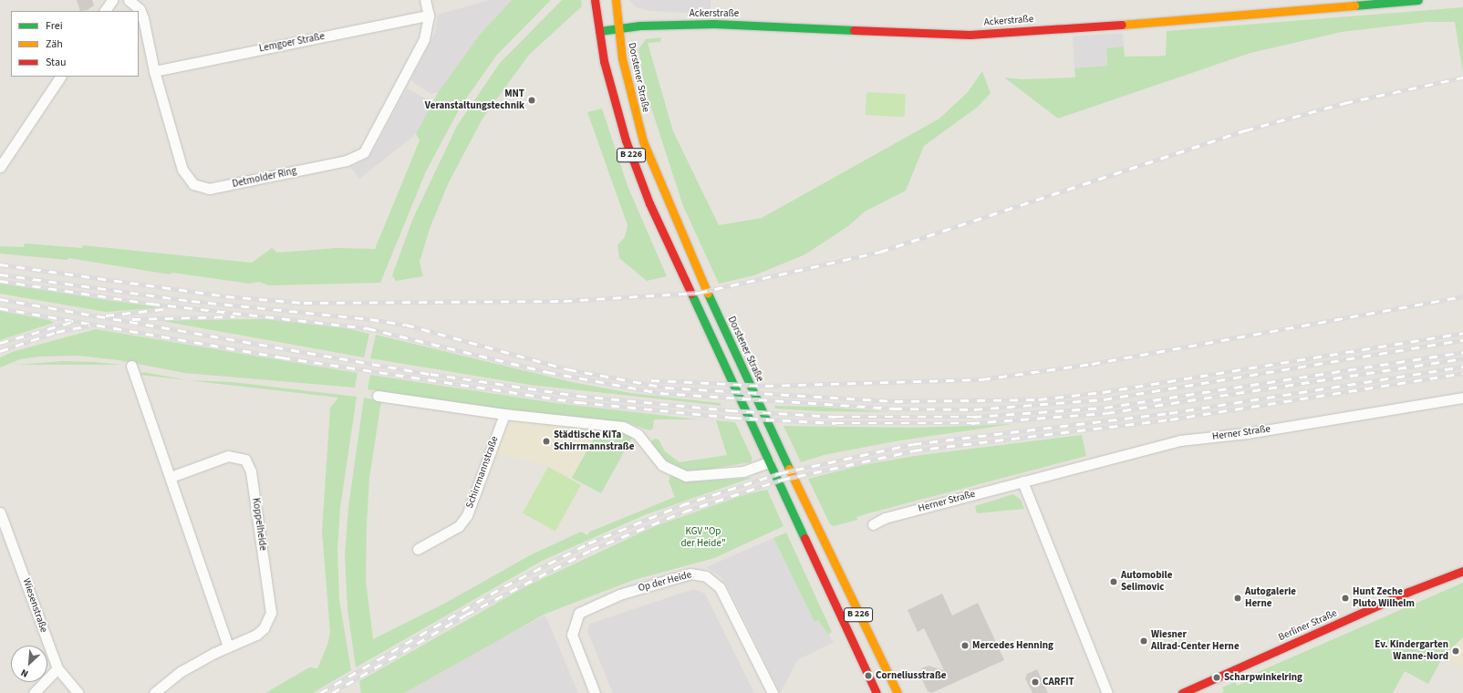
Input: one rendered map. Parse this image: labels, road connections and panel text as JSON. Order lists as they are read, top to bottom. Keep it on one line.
{"streets":{"main road":["Ackerstraße","Dorstener Straße","B 226","Berliner Straße"],"street":["Lemgoer Straße","Detmolder Ring","Herner Straße","Schirrmannstraße","Koppelheide","Op der Heide","Wiesenstraße"]},"crossings":[["Ackerstraße","Dorstener Straße"],["Ackerstraße","B 226"],["Lemgoer Straße","Detmolder Ring"]],"parks":["KGV \"Op der Heide\""],"places":["MNT Veranstaltungstechnik","Städtische KiTa Schirrmannstraße","Automobile Selimovic","Autogalerie Herne","Hunt Zeche Pluto Wilhelm","Wiesner Allrad-Center Herne","Mercedes Henning","Ev. Kindergarten Wanne-Nord","Corneliusstraße","Scharpwinkelring","CARFIT"],"legend":["Frei","Zäh","Stau"],"north":"bottom left"}
